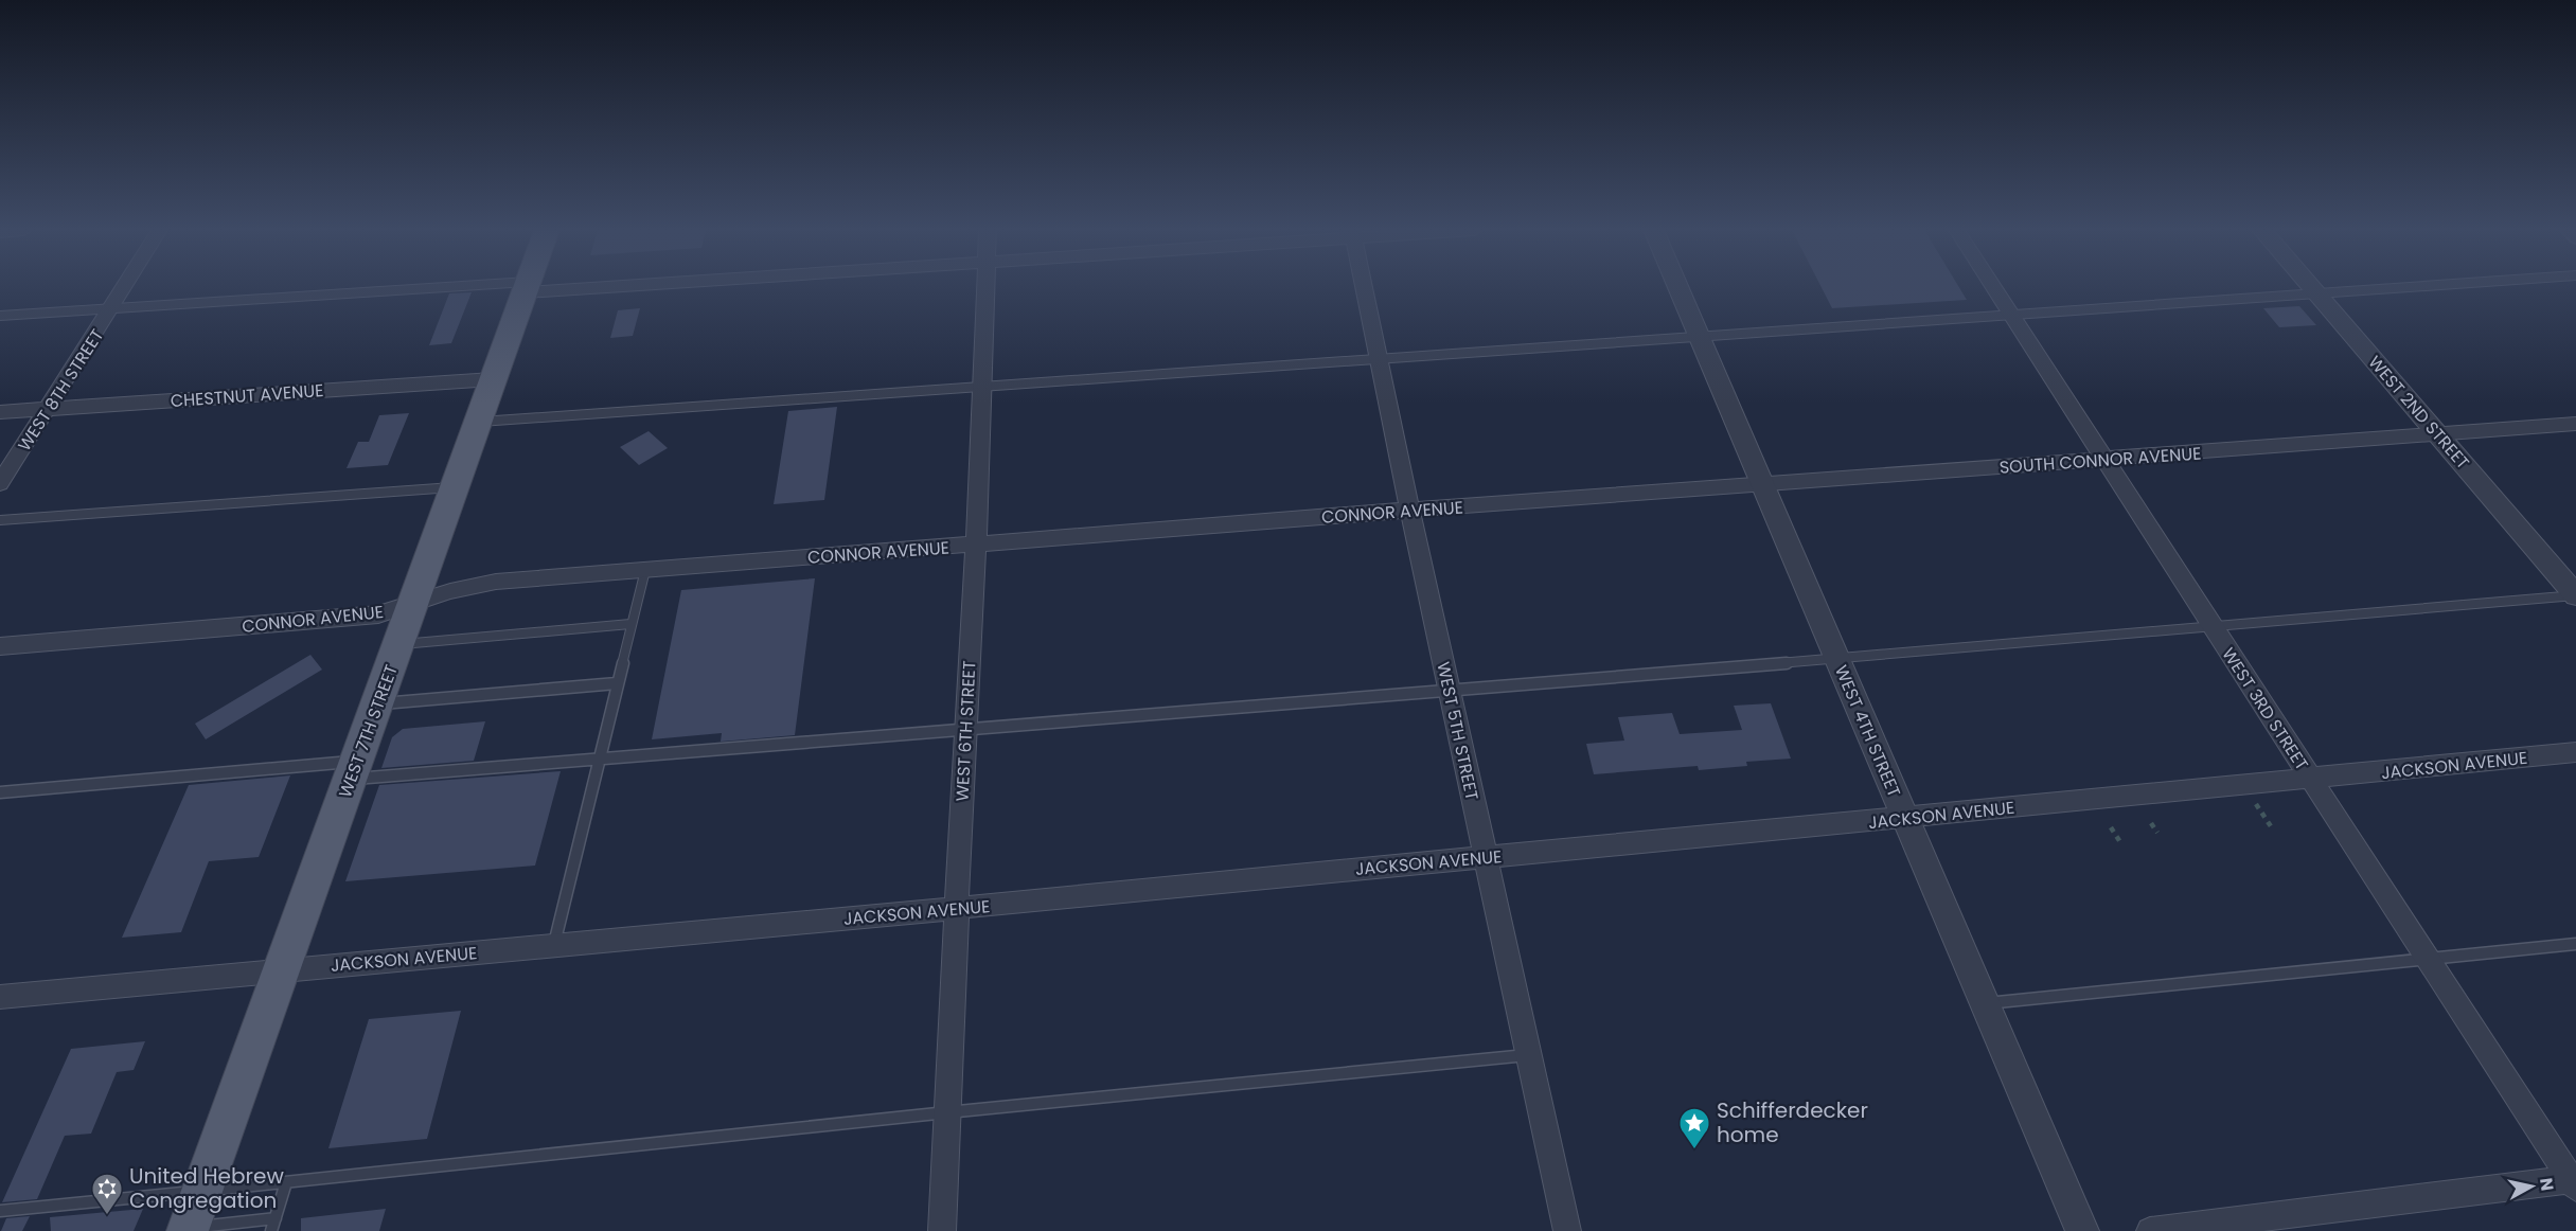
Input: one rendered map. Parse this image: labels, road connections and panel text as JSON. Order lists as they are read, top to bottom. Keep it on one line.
{"streets":{"main road":["WEST 7TH STREET"],"street":["WEST 8TH STREET","CHESTNUT AVENUE","WEST 2ND STREET","SOUTH CONNOR AVENUE","CONNOR AVENUE","WEST 3RD STREET","WEST 6TH STREET","WEST 5TH STREET","WEST 4TH STREET","JACKSON AVENUE"]},"crossings":[["WEST 8TH STREET","CHESTNUT AVENUE"],["CHESTNUT AVENUE","WEST 7TH STREET"],["WEST 2ND STREET","SOUTH CONNOR AVENUE"],["SOUTH CONNOR AVENUE","CONNOR AVENUE"],["SOUTH CONNOR AVENUE","WEST 3RD STREET"],["SOUTH CONNOR AVENUE","WEST 4TH STREET"],["CONNOR AVENUE","WEST 7TH STREET"],["CONNOR AVENUE","WEST 6TH STREET"],["CONNOR AVENUE","WEST 5TH STREET"],["CONNOR AVENUE","WEST 4TH STREET"],["WEST 3RD STREET","JACKSON AVENUE"],["WEST 7TH STREET","JACKSON AVENUE"],["WEST 6TH STREET","JACKSON AVENUE"],["WEST 5TH STREET","JACKSON AVENUE"],["WEST 4TH STREET","JACKSON AVENUE"]],"places":{"place":["Schifferdecker home"],"synagogue":["United Hebrew Congregation"]},"north":"right"}
